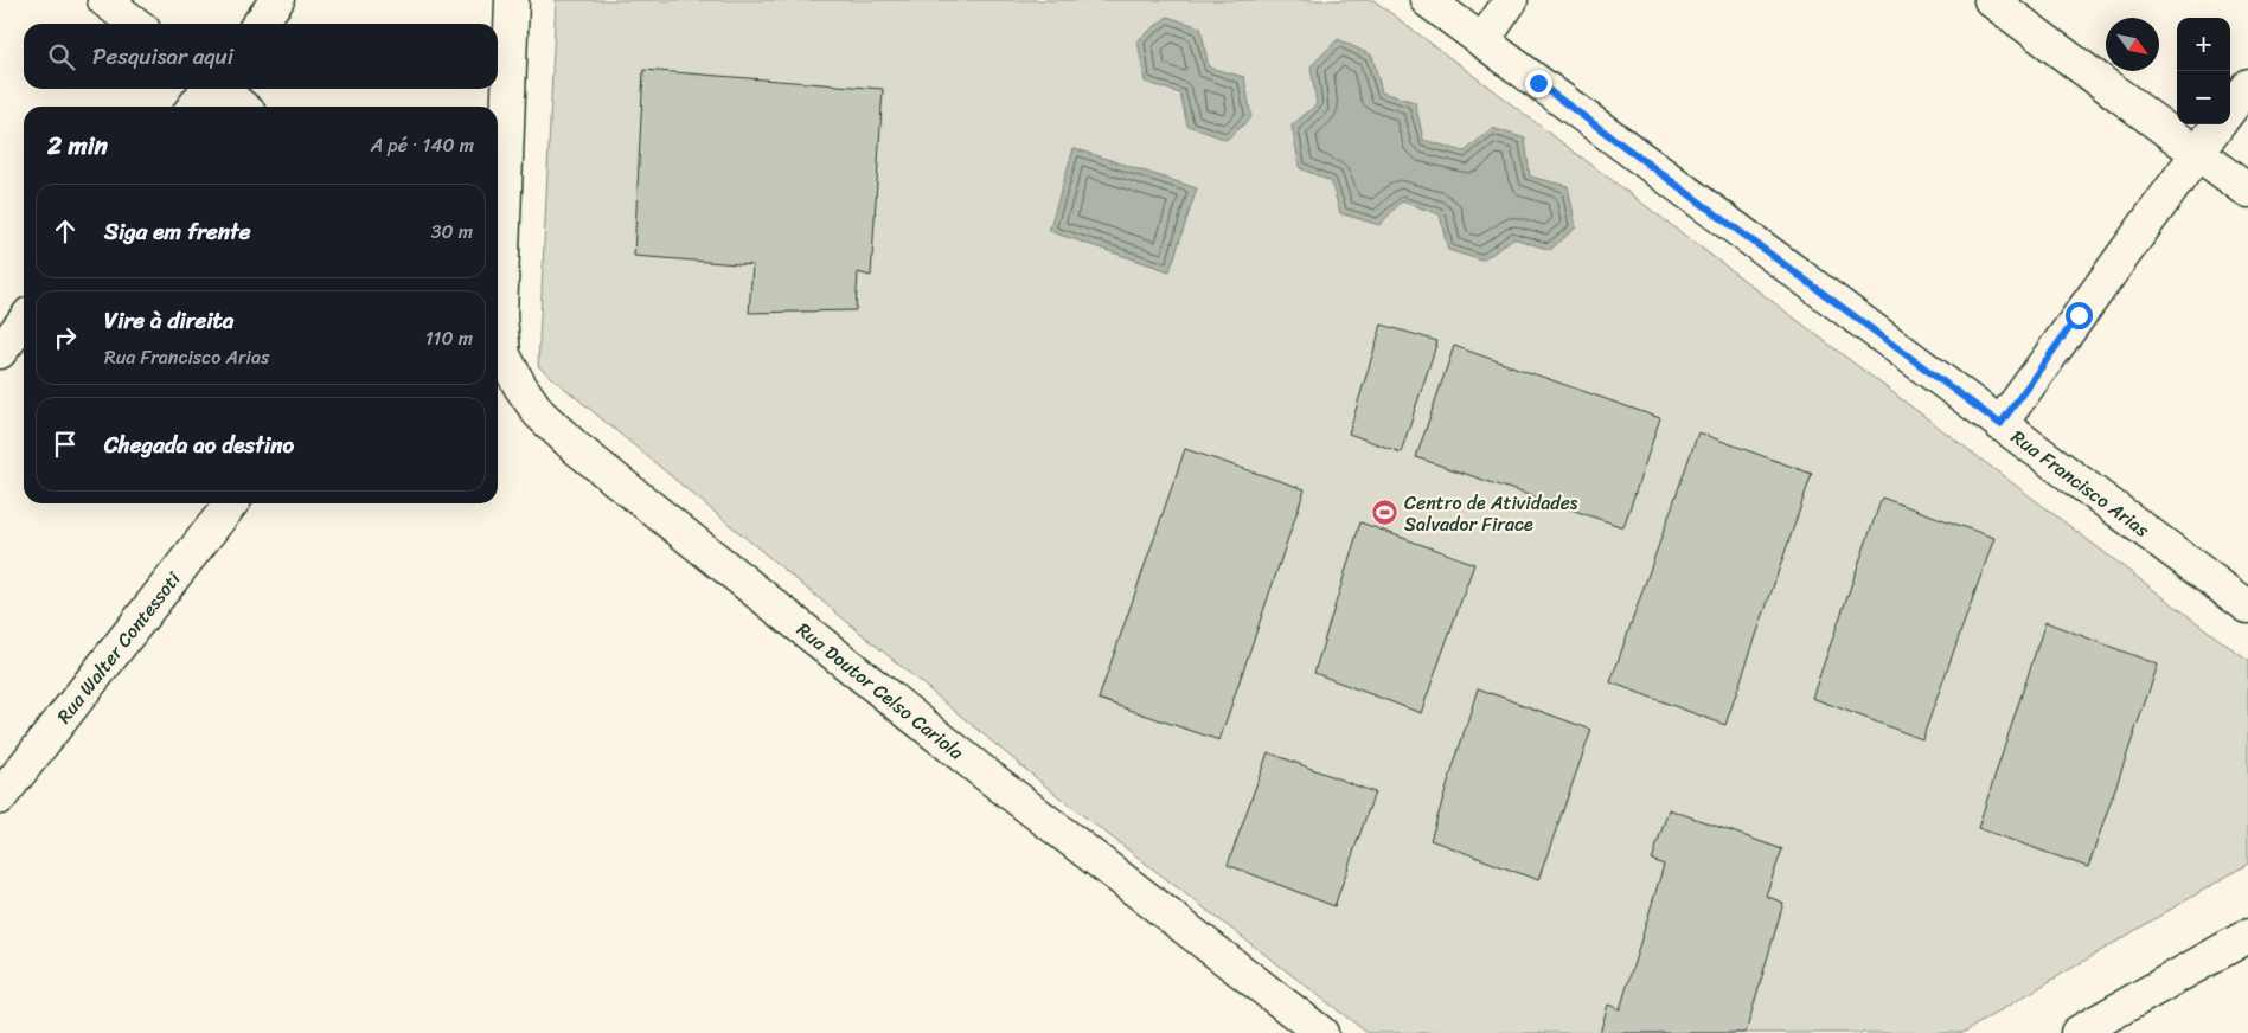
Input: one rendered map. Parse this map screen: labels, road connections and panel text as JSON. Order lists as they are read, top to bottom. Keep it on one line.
{"streets":{"street":["Rua Francisco Arias","Rua Walter Contessoti","Rua Doutor Celso Cariola"]},"places":{"sports":["Centro de Atividades Salvador Firace"]},"north":"bottom right","page":{"map_buttons":["+","−"],"search":"Pesquisar aqui","heading":["2 min","A pé · 140 m"],"list":[["Siga em frente","30 m"],["Vire à direita","Rua Francisco Arias","110 m"],"Chegada ao destino"]}}
